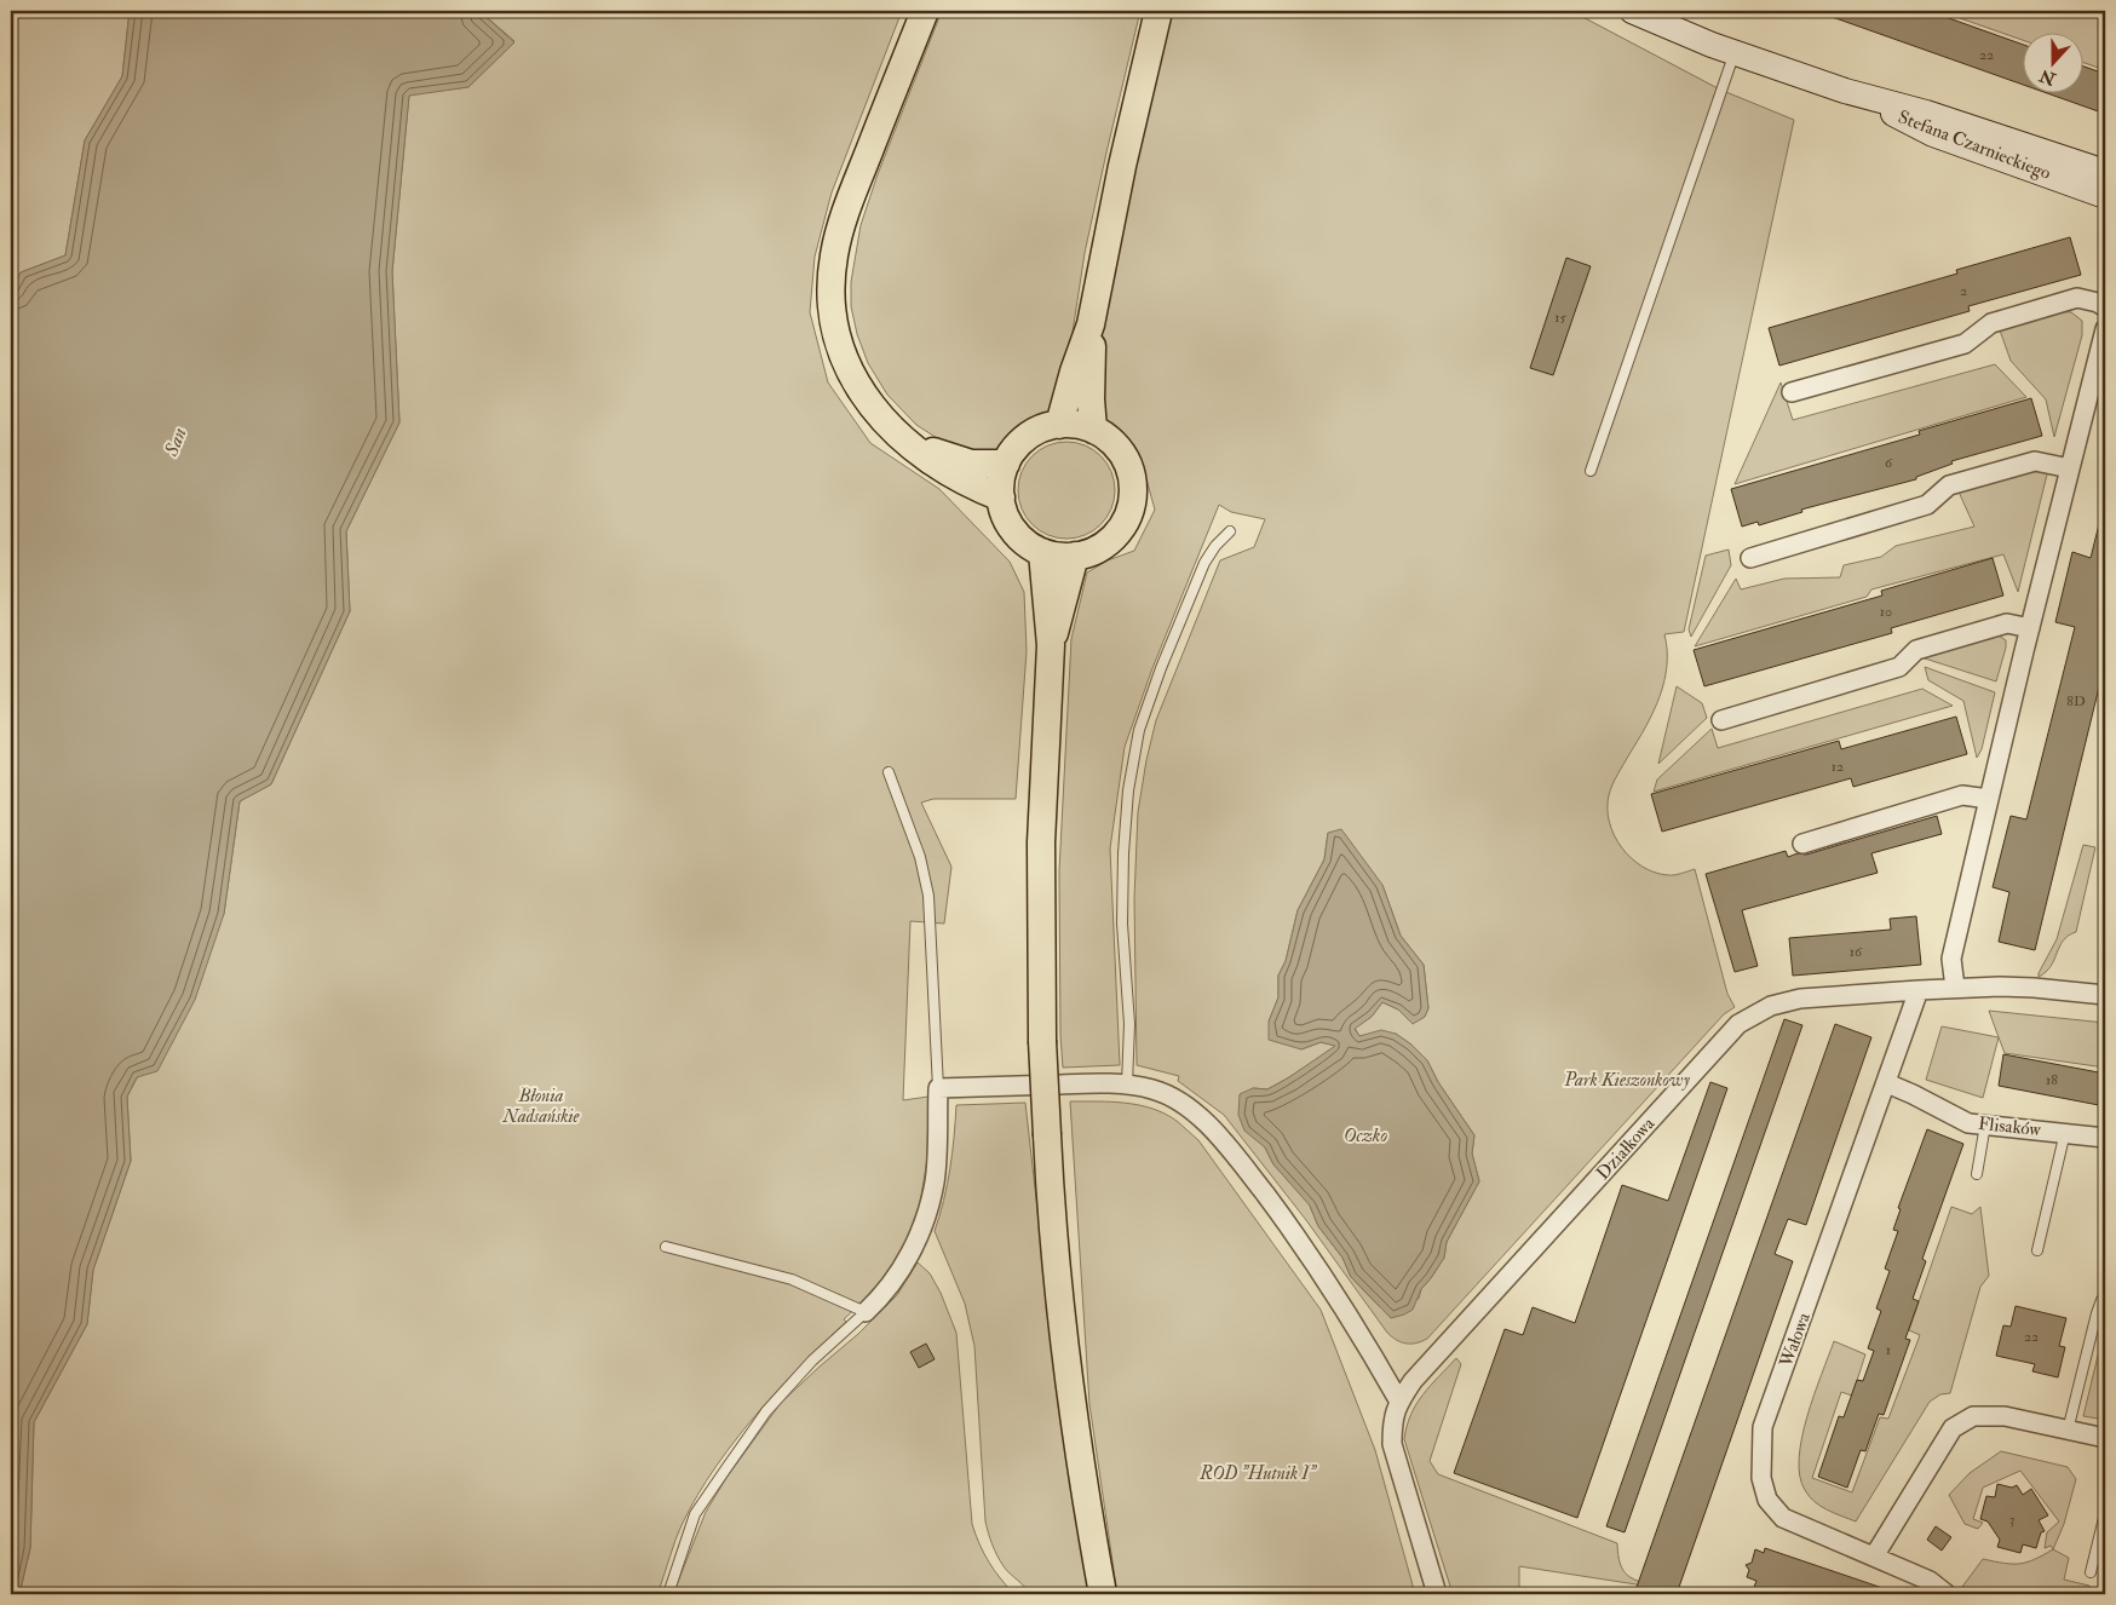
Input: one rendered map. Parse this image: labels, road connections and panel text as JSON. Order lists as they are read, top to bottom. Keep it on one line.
{"streets":{"street":["Stefana Czarnieckiego","Flisaków","Działkowa","Wałowa"]},"crossings":[["Flisaków","Wałowa"],["Działkowa","Wałowa"]],"water":["San","Oczko"],"parks":["Park Kieszonkowy","Błonia Nadsańskie","ROD \"Hutnik I\""],"house_numbers":["22","2","15","6","10","8D","12","16","18","22","1","3"],"north":"bottom"}
